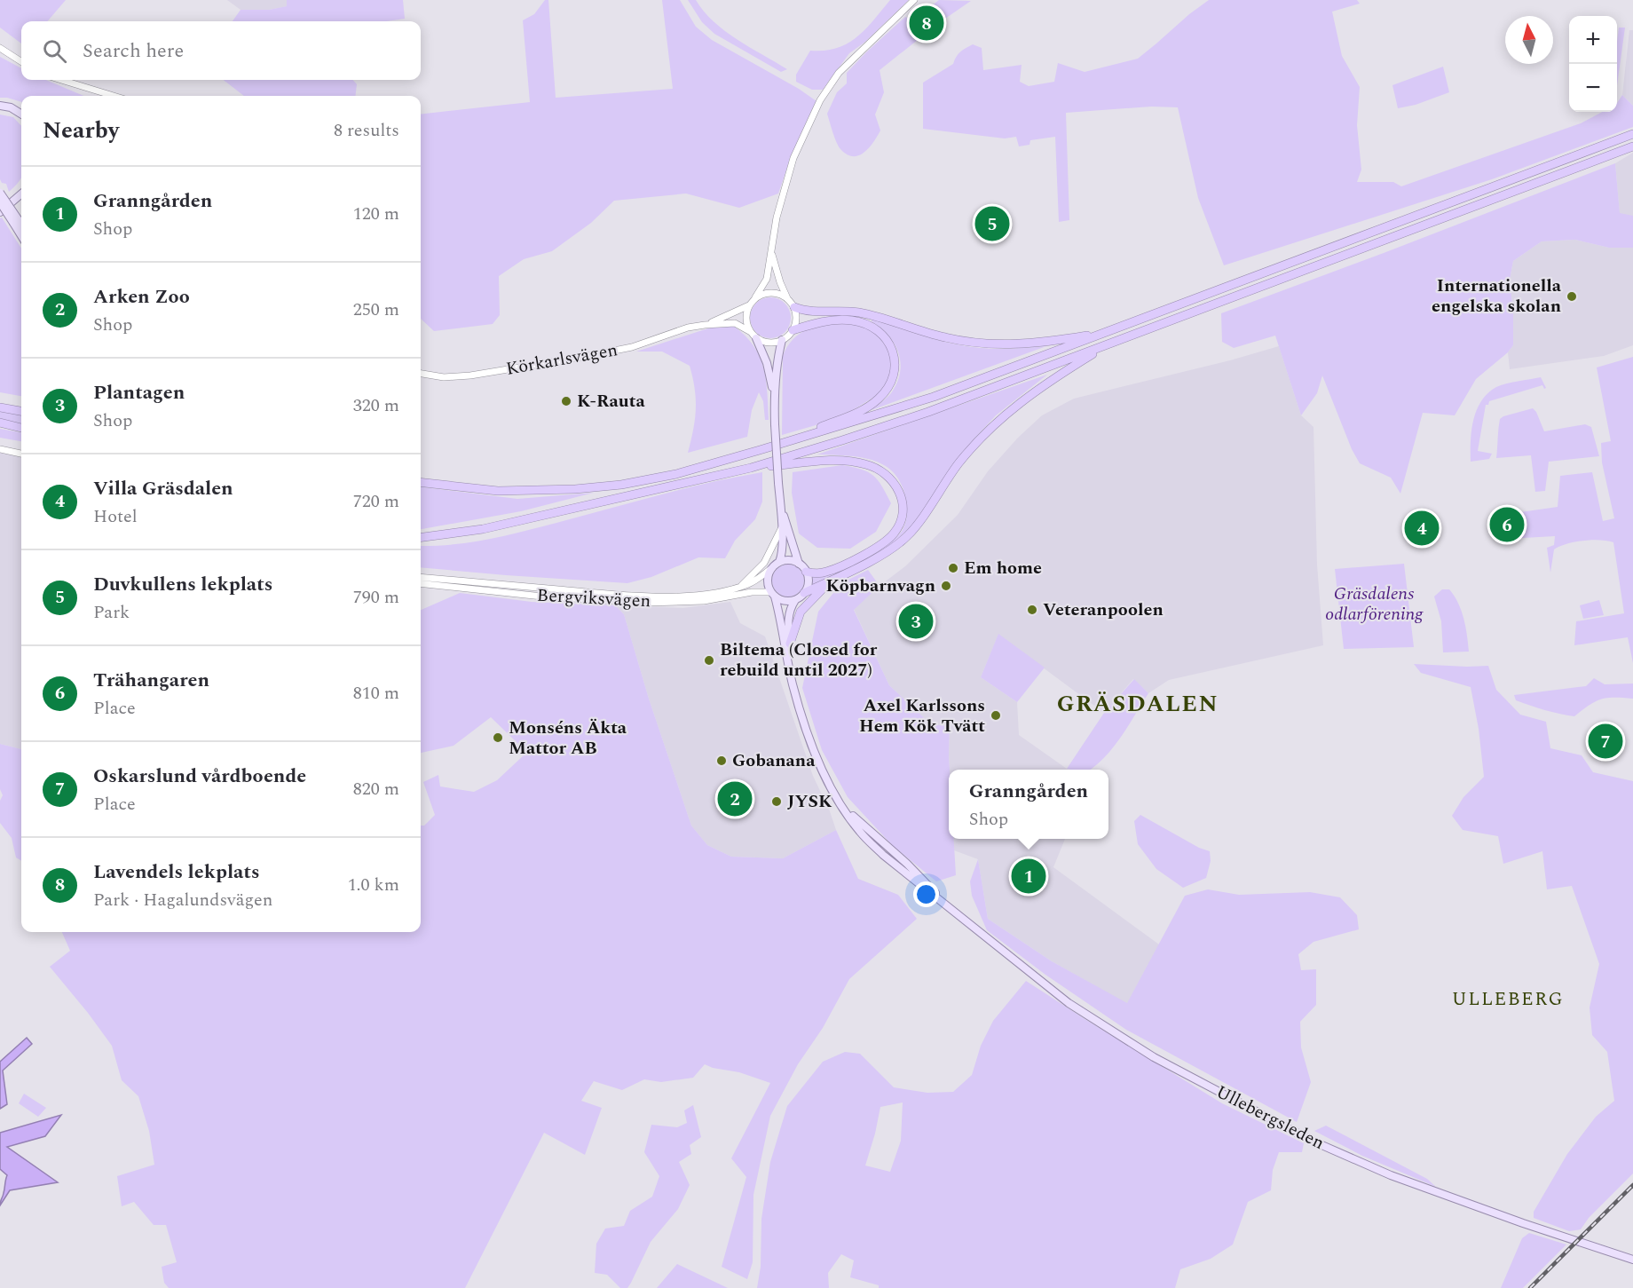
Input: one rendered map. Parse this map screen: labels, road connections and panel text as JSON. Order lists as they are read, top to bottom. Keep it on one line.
{"streets":{"main road":["Ullebergsleden"],"street":["Körkarlsvägen","Bergviksvägen"]},"crossings":[["Bergviksvägen","Ullebergsleden"]],"districts":["GRÄSDALEN","ULLEBERG"],"parks":["Gräsdalens odlarförening"],"places":["Internationella engelska skolan","K-Rauta","Em home","Köpbarnvagn","Veteranpoolen","Biltema (Closed for rebuild until 2027)","Axel Karlssons Hem Kök Tvätt","Monséns Äkta Mattor AB","Gobanana","JYSK"],"north":"top","page":{"pins":["8","5","6","4","3","7","2","1"],"map_buttons":["+","−"],"search":"Search here","heading":["Nearby","8 results"],"list":[{"mark":"1","name":"Granngården","note":"Shop","value":"120 m"},{"mark":"2","name":"Arken Zoo","note":"Shop","value":"250 m"},{"mark":"3","name":"Plantagen","note":"Shop","value":"320 m"},{"mark":"4","name":"Villa Gräsdalen","note":"Hotel","value":"720 m"},{"mark":"5","name":"Duvkullens lekplats","note":"Park","value":"790 m"},{"mark":"6","name":"Trähangaren","note":"Place","value":"810 m"},{"mark":"7","name":"Oskarslund vårdboende","note":"Place","value":"820 m"},{"mark":"8","name":"Lavendels lekplats","note":"Park · Hagalundsvägen","value":"1.0 km"}],"popup":["Granngården","Shop"]}}
